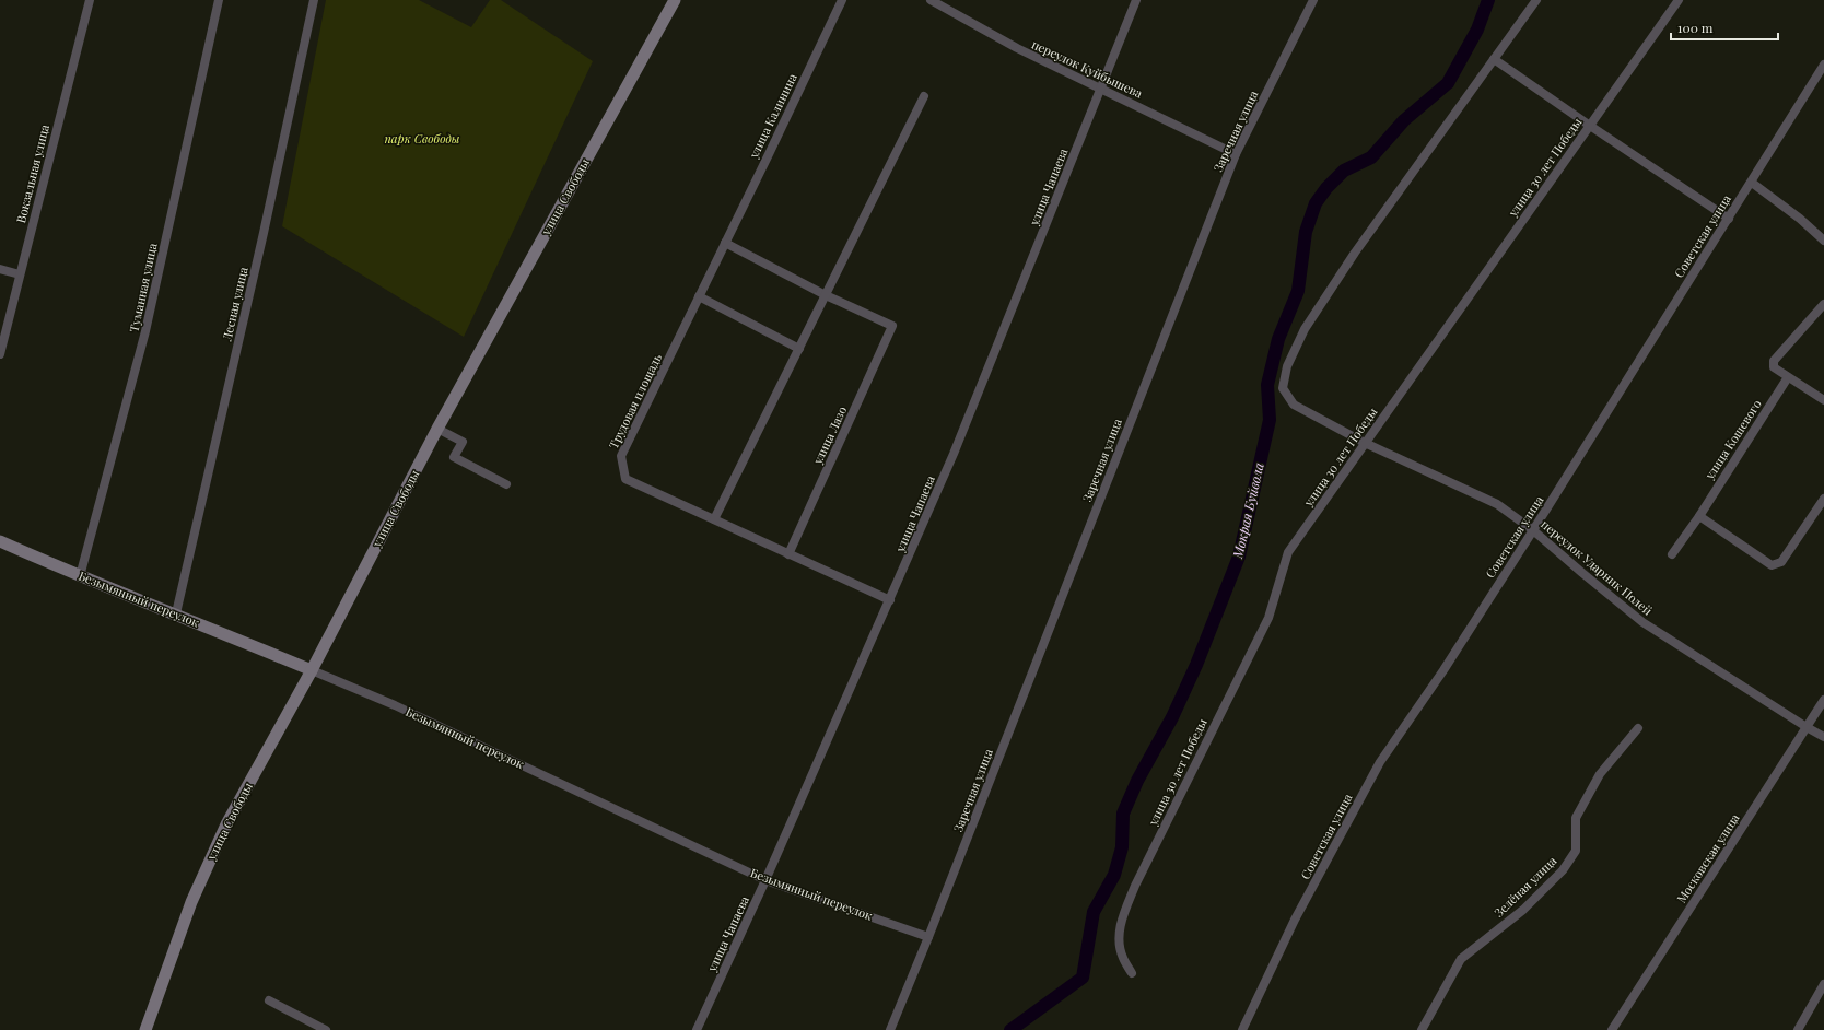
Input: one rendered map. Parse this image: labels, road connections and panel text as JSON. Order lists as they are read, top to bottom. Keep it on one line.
{"streets":{"main road":["улица Свободы","Безымянный переулок"],"street":["переулок Куйбышева","улица Калинина","Заречная улица","улица 30 лет Победы","Вокзальная улица","улица Чапаева","Советская улица","Туманная улица","Лесная улица","Трудовая площадь","улица Лазо","улица Кошевого","переулок Ударник Полей","Московская улица","Зелёная улица"]},"crossings":[["переулок Куйбышева","Заречная улица"],["переулок Куйбышева","улица Чапаева"],["улица Калинина","Трудовая площадь"],["Заречная улица","Безымянный переулок"],["улица 30 лет Победы","переулок Ударник Полей"],["улица Чапаева","Трудовая площадь"],["улица Чапаева","Безымянный переулок"],["улица Свободы","Безымянный переулок"],["Советская улица","переулок Ударник Полей"],["Туманная улица","Безымянный переулок"],["Лесная улица","Безымянный переулок"],["Трудовая площадь","улица Лазо"],["переулок Ударник Полей","Московская улица"]],"water":["Мокрая Буйвола"],"parks":["парк Свободы"],"scale_bar":"100 m"}
